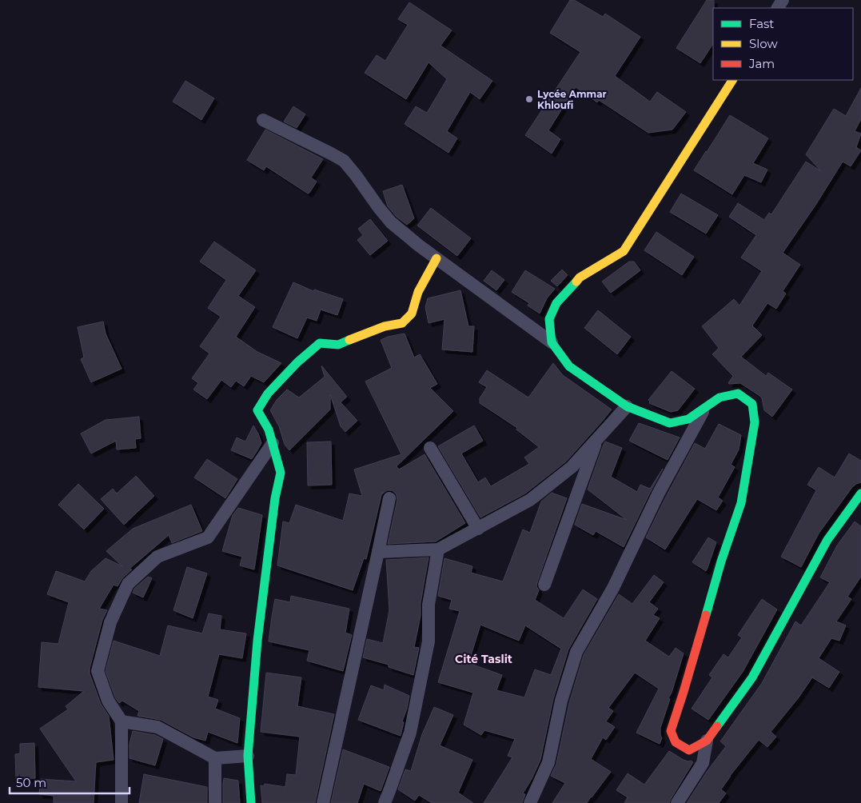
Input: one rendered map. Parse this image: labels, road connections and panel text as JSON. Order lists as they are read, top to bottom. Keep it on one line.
{"districts":["Cité Taslit"],"places":["Lycée Ammar Khloufi"],"legend":["Fast","Slow","Jam"],"scale_bar":"50 m"}
